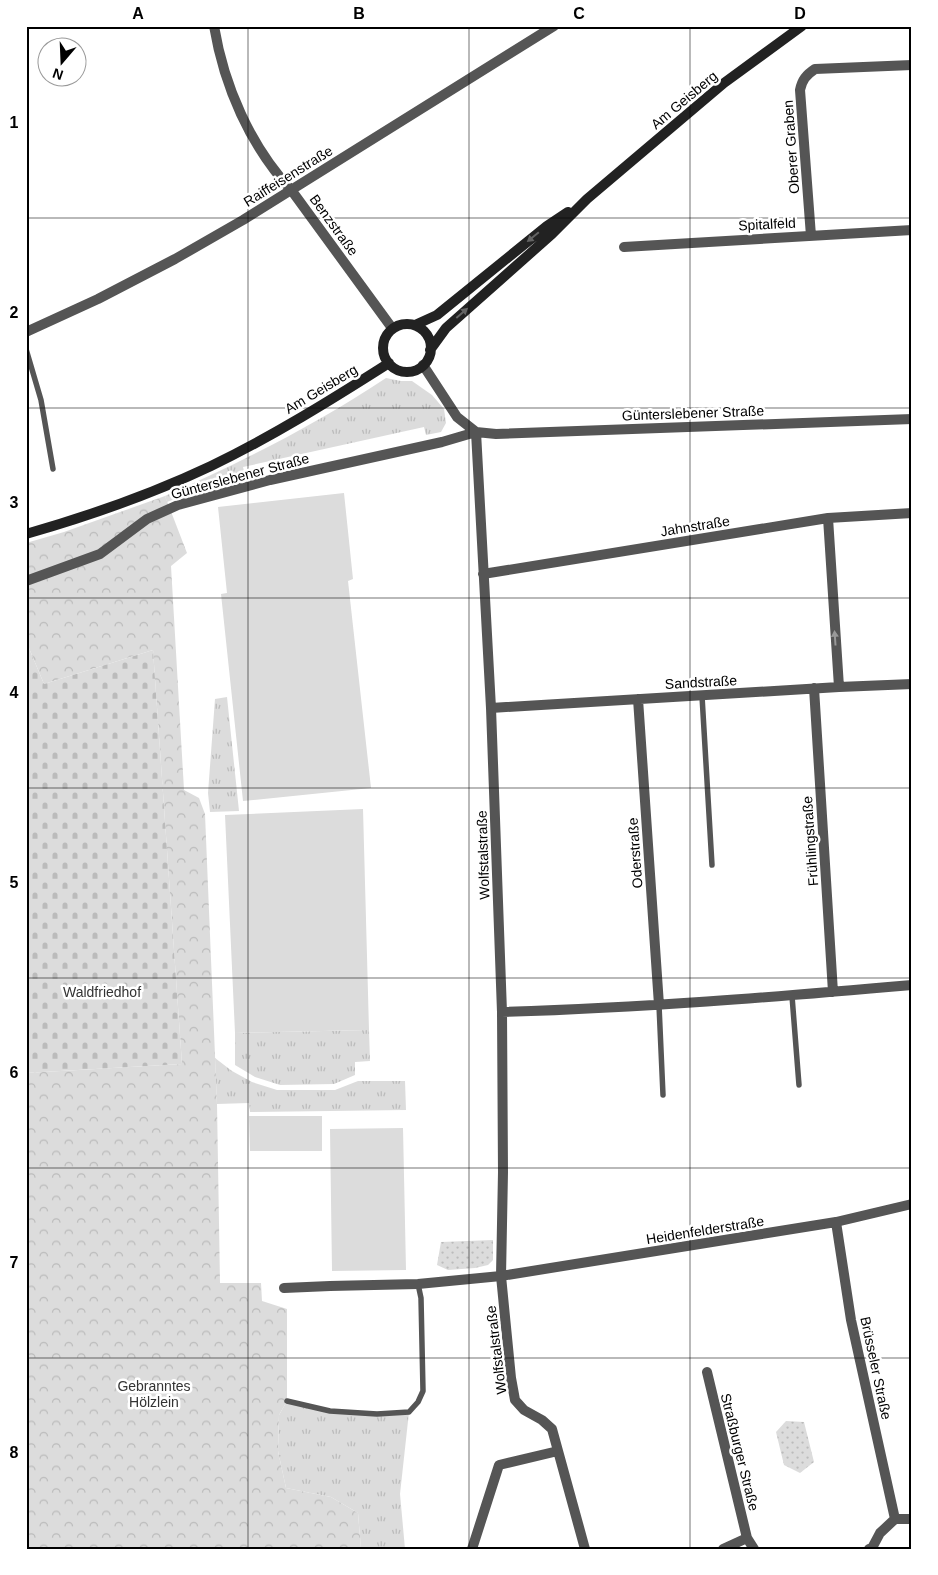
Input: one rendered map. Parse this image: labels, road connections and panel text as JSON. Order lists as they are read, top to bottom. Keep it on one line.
{"streets":{"street":["Am Geisberg","Oberer Graben","Raiffeisenstraße","Spitalfeld","Benzstraße","Günterslebener Straße","Jahnstraße","Sandstraße","Frühlingstraße","Oderstraße","Wolfstalstraße","Heidenfelderstraße","Brüsseler Straße","Straßburger Straße"]},"crossings":[["Am Geisberg","Benzstraße"],["Oberer Graben","Spitalfeld"],["Raiffeisenstraße","Benzstraße"],["Günterslebener Straße","Wolfstalstraße"],["Jahnstraße","Wolfstalstraße"],["Sandstraße","Frühlingstraße"],["Sandstraße","Oderstraße"],["Sandstraße","Wolfstalstraße"],["Wolfstalstraße","Heidenfelderstraße"],["Heidenfelderstraße","Brüsseler Straße"]],"parks":["Waldfriedhof","Gebranntes Hölzlein"],"north":"bottom","grid":{"columns":["A","B","C","D"],"rows":["1","2","3","4","5","6","7","8"]}}
